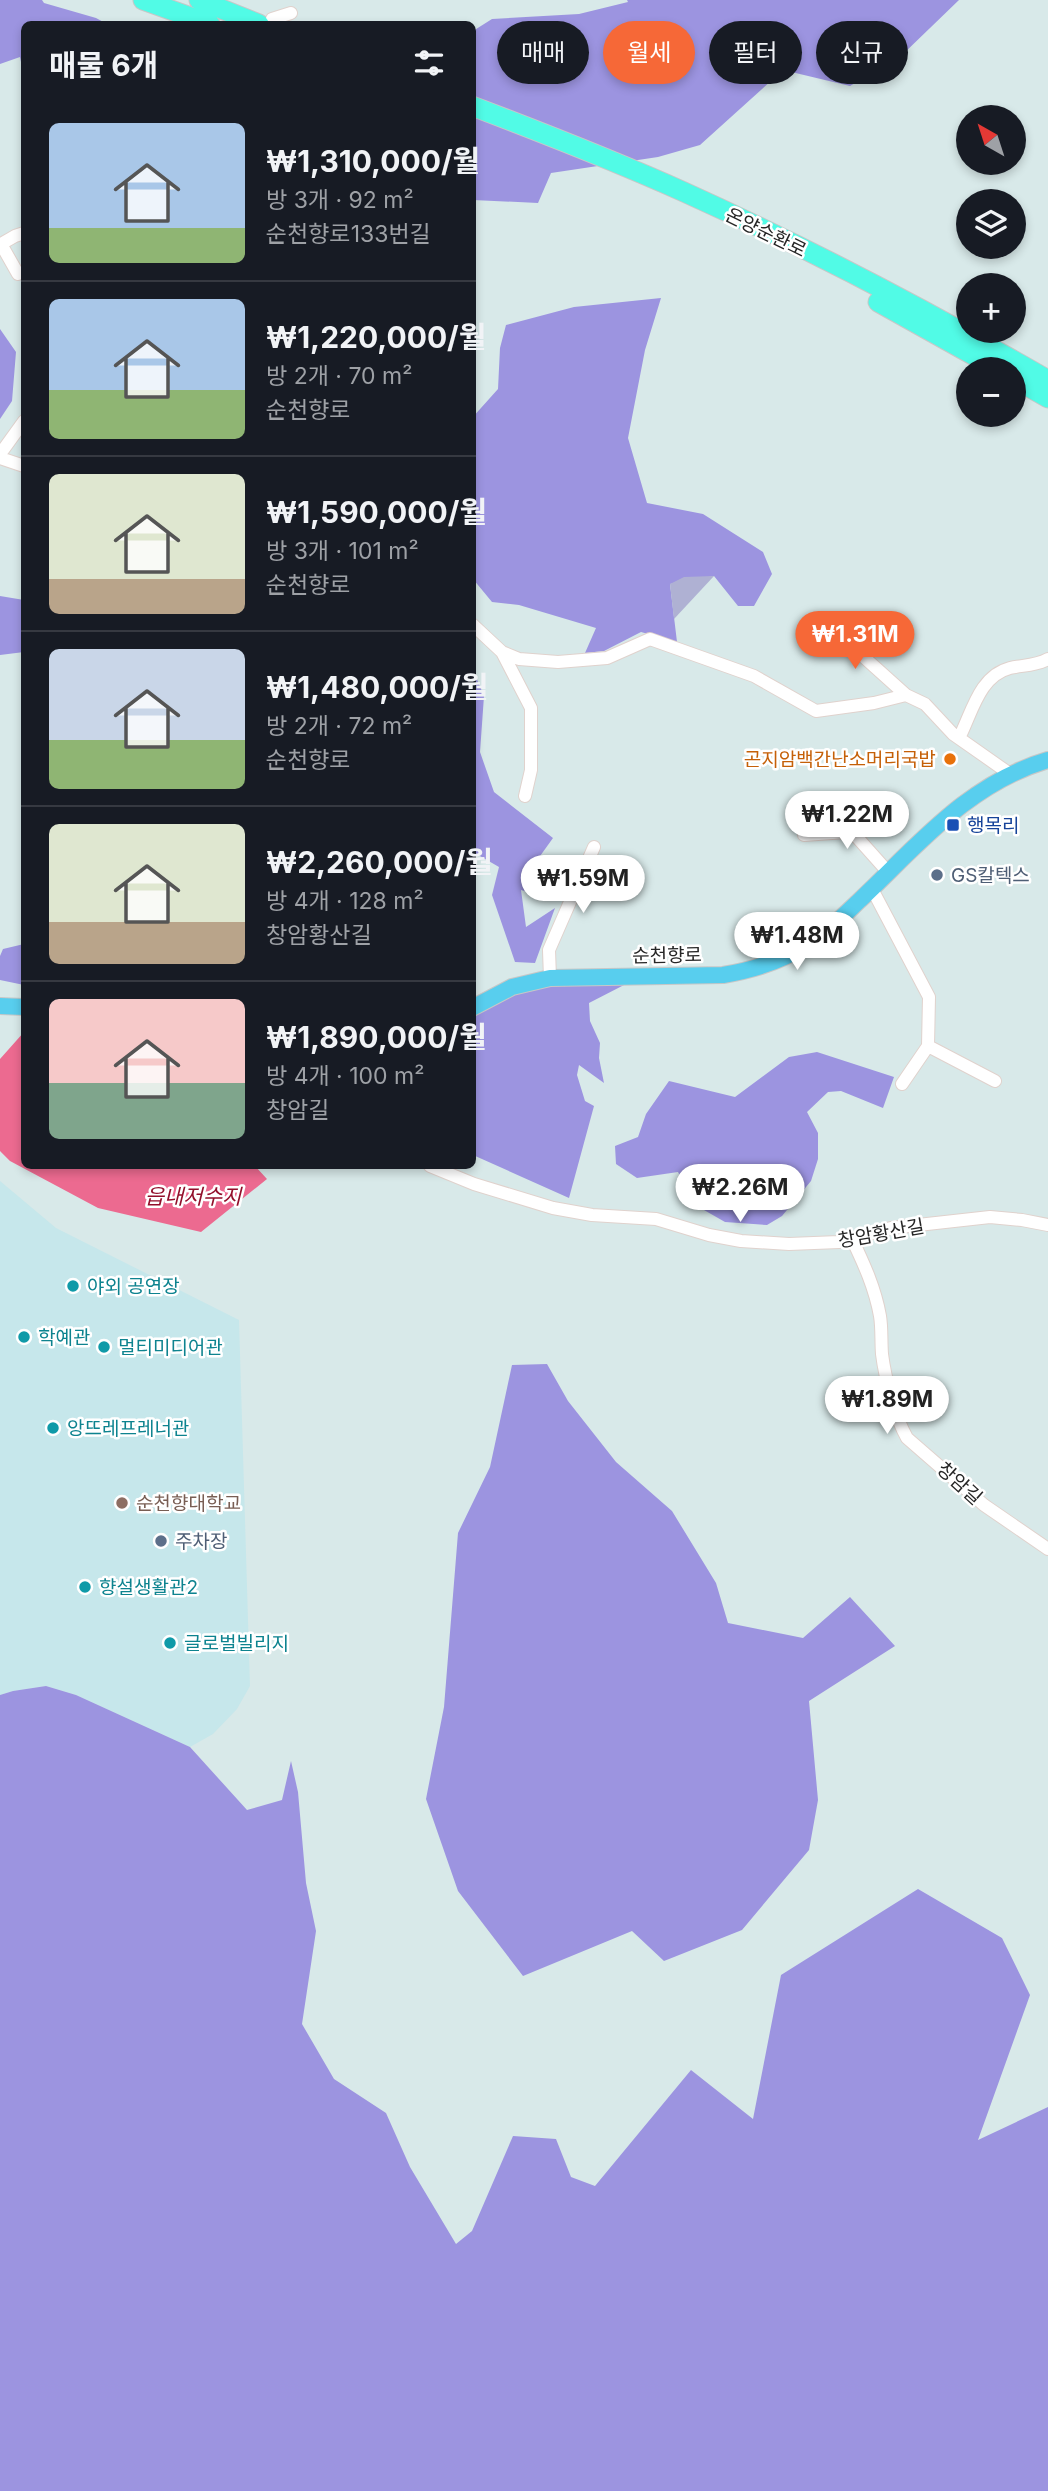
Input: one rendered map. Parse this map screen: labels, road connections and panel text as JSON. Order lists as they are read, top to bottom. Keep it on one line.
{"streets":{"highway":["온양순환로"],"main road":["순천향로"],"street":["창암황산길","창암길"]},"crossings":[["창암황산길","창암길"]],"water":["읍내저수지"],"places":{"other":["곤지암백간난소머리국밥","GS칼텍스","야외 공연장","학예관","멀티미디어관","앙뜨레프레너관","순천향대학교","주차장","향설생활관2","글로벌빌리지"],"transit":["행목리"]},"north":"top left","page":{"chip":["매매","월세","필터","신규"],"heading":"매물 6개","map_buttons":["+","−"],"list":[{"name":"₩1,310,000/월","note":"방 3개 · 92 m² · 순천향로133번길"},{"name":"₩1,220,000/월","note":"방 2개 · 70 m² · 순천향로"},{"name":"₩1,590,000/월","note":"방 3개 · 101 m² · 순천향로"},{"name":"₩1,480,000/월","note":"방 2개 · 72 m² · 순천향로"},{"name":"₩2,260,000/월","note":"방 4개 · 128 m² · 창암황산길"},{"name":"₩1,890,000/월","note":"방 4개 · 100 m² · 창암길"}],"price":["₩1.31M","₩1.22M","₩1.59M","₩1.48M","₩2.26M","₩1.89M"]}}
